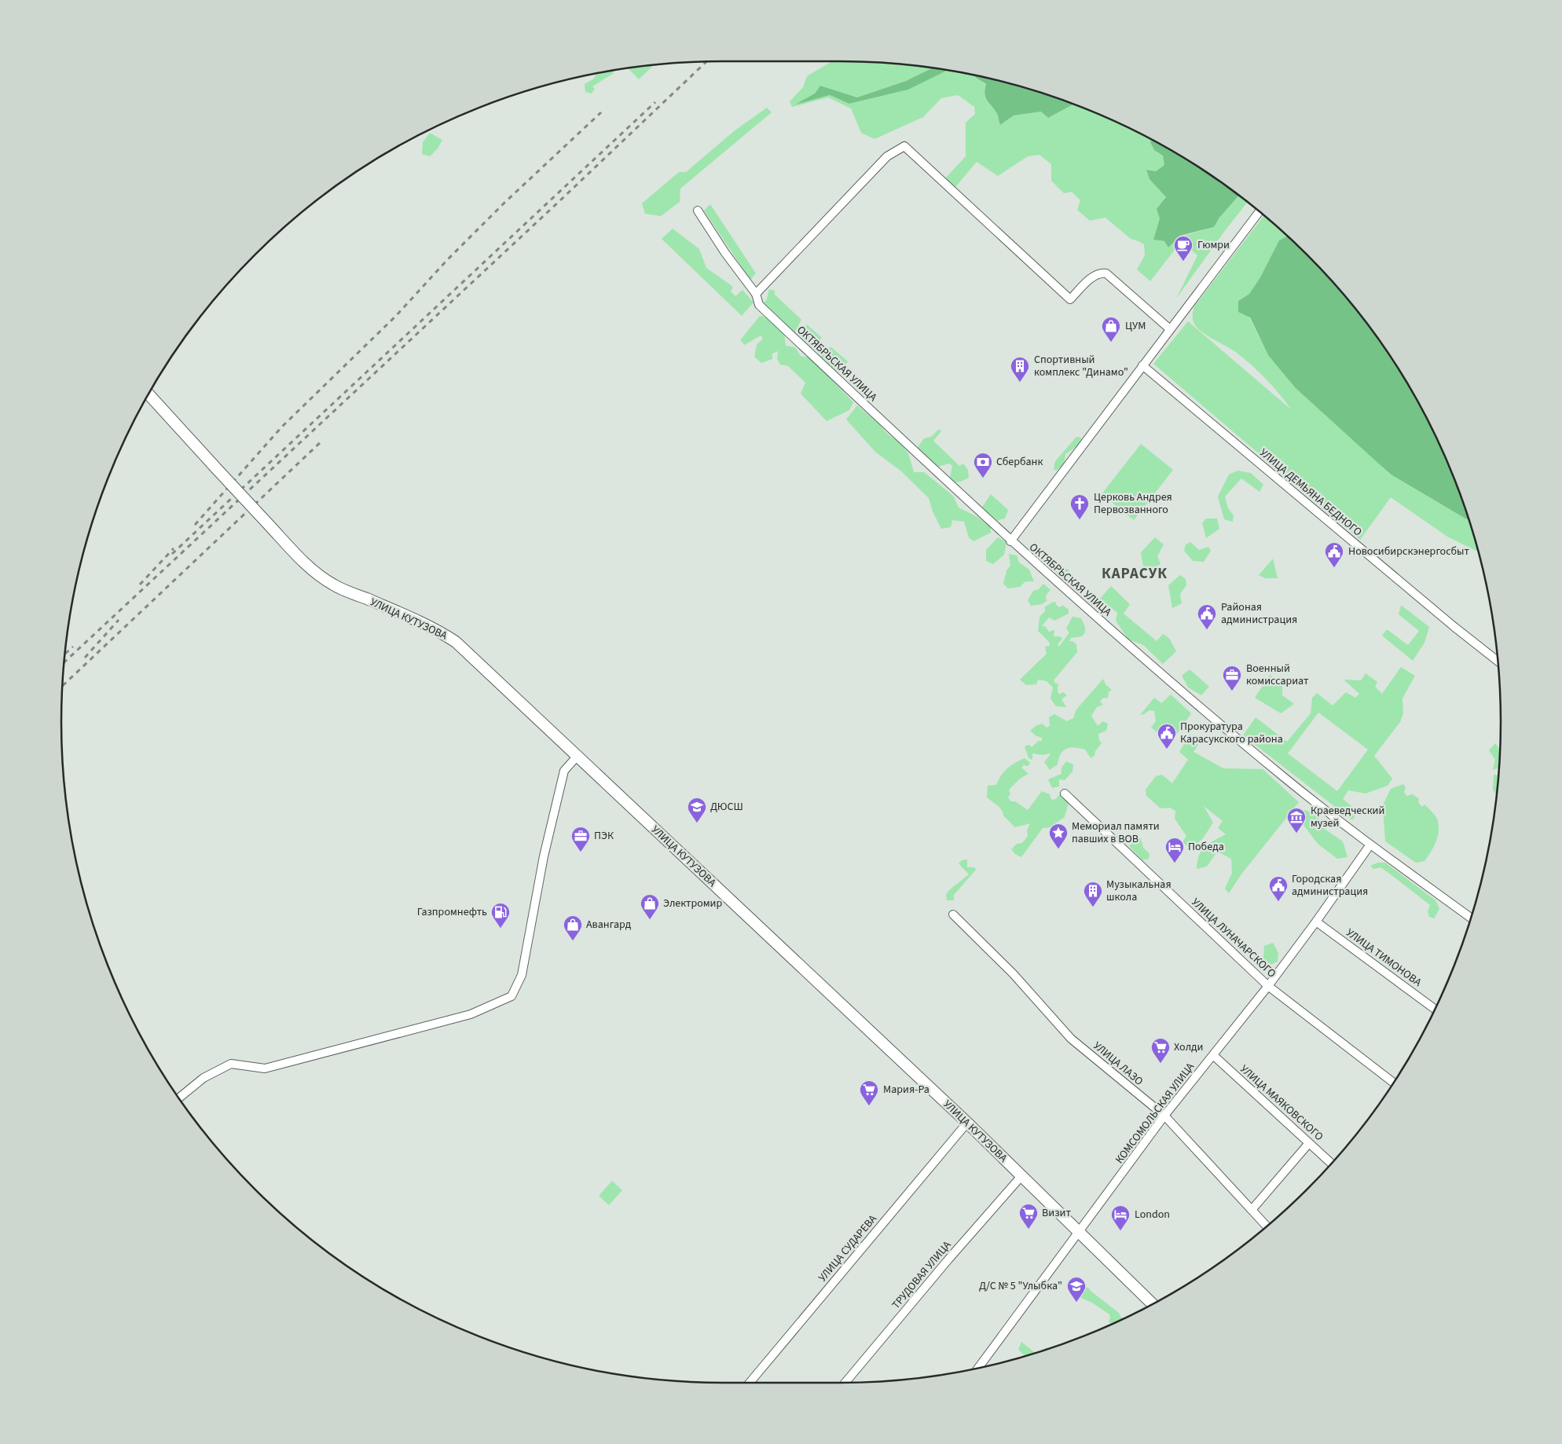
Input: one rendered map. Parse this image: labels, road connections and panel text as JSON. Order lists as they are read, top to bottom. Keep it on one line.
{"streets":{"main road":["УЛИЦА КУТУЗОВА"],"street":["ОКТЯБРЬСКАЯ УЛИЦА","УЛИЦА ДЕМЬЯНА БЕДНОГО","УЛИЦА ЛУНАЧАРСКОГО","УЛИЦА ТИМОНОВА","УЛИЦА ЛАЗО","УЛИЦА МАЯКОВСКОГО","КОМСОМОЛЬСКАЯ УЛИЦА","УЛИЦА СУДАРЕВА","ТРУДОВАЯ УЛИЦА"]},"crossings":[["ОКТЯБРЬСКАЯ УЛИЦА","КОМСОМОЛЬСКАЯ УЛИЦА"],["УЛИЦА КУТУЗОВА","КОМСОМОЛЬСКАЯ УЛИЦА"],["УЛИЦА КУТУЗОВА","УЛИЦА СУДАРЕВА"],["УЛИЦА КУТУЗОВА","ТРУДОВАЯ УЛИЦА"],["УЛИЦА ЛУНАЧАРСКОГО","КОМСОМОЛЬСКАЯ УЛИЦА"],["УЛИЦА ТИМОНОВА","КОМСОМОЛЬСКАЯ УЛИЦА"],["УЛИЦА ЛАЗО","КОМСОМОЛЬСКАЯ УЛИЦА"],["УЛИЦА МАЯКОВСКОГО","КОМСОМОЛЬСКАЯ УЛИЦА"]],"districts":["КАРАСУК"],"places":{"cafe":["Гюмри"],"shop":["ЦУМ","Электромир","Авангард"],"building":["Спортивный комплекс \"Динамо\"","Музыкальная школа"],"bank":["Сбербанк"],"church":["Церковь Андрея Первозванного"],"public building":["Новосибирскэнергосбыт","Районая администрация","Прокуратура Карасукского района","Городская администрация"],"office":["Военный комиссариат","ПЭК"],"school or university":["ДЮСШ","Д/С № 5 \"Улыбка\""],"museum":["Краеведческий музей"],"place":["Мемориал памяти павших в ВОВ"],"hotel":["Победа","London"],"fuel station":["Газпромнефть"],"supermarket":["Холди","Мария-Ра","Визит"]}}
